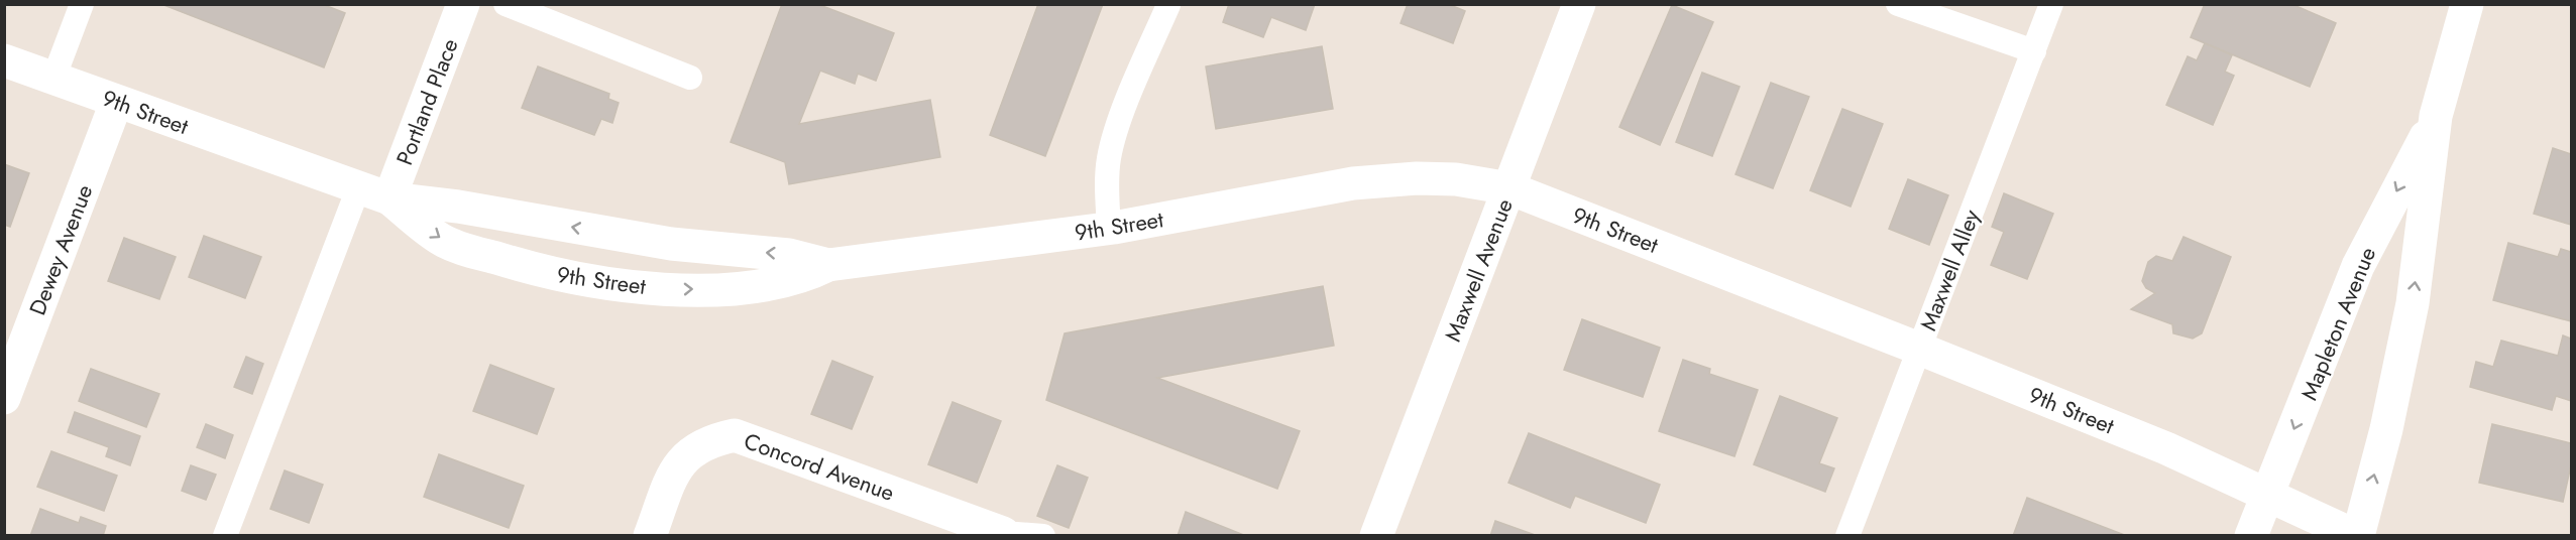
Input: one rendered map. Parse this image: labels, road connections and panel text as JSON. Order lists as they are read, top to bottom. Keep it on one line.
{"streets":{"street":["Portland Place","9th Street","Dewey Avenue","Maxwell Avenue","Mapleton Avenue","Concord Avenue"],"lane":["Maxwell Alley"]},"crossings":[["Portland Place","9th Street"],["9th Street","Dewey Avenue"],["9th Street","Maxwell Avenue"],["9th Street","Maxwell Alley"],["9th Street","Mapleton Avenue"]]}
